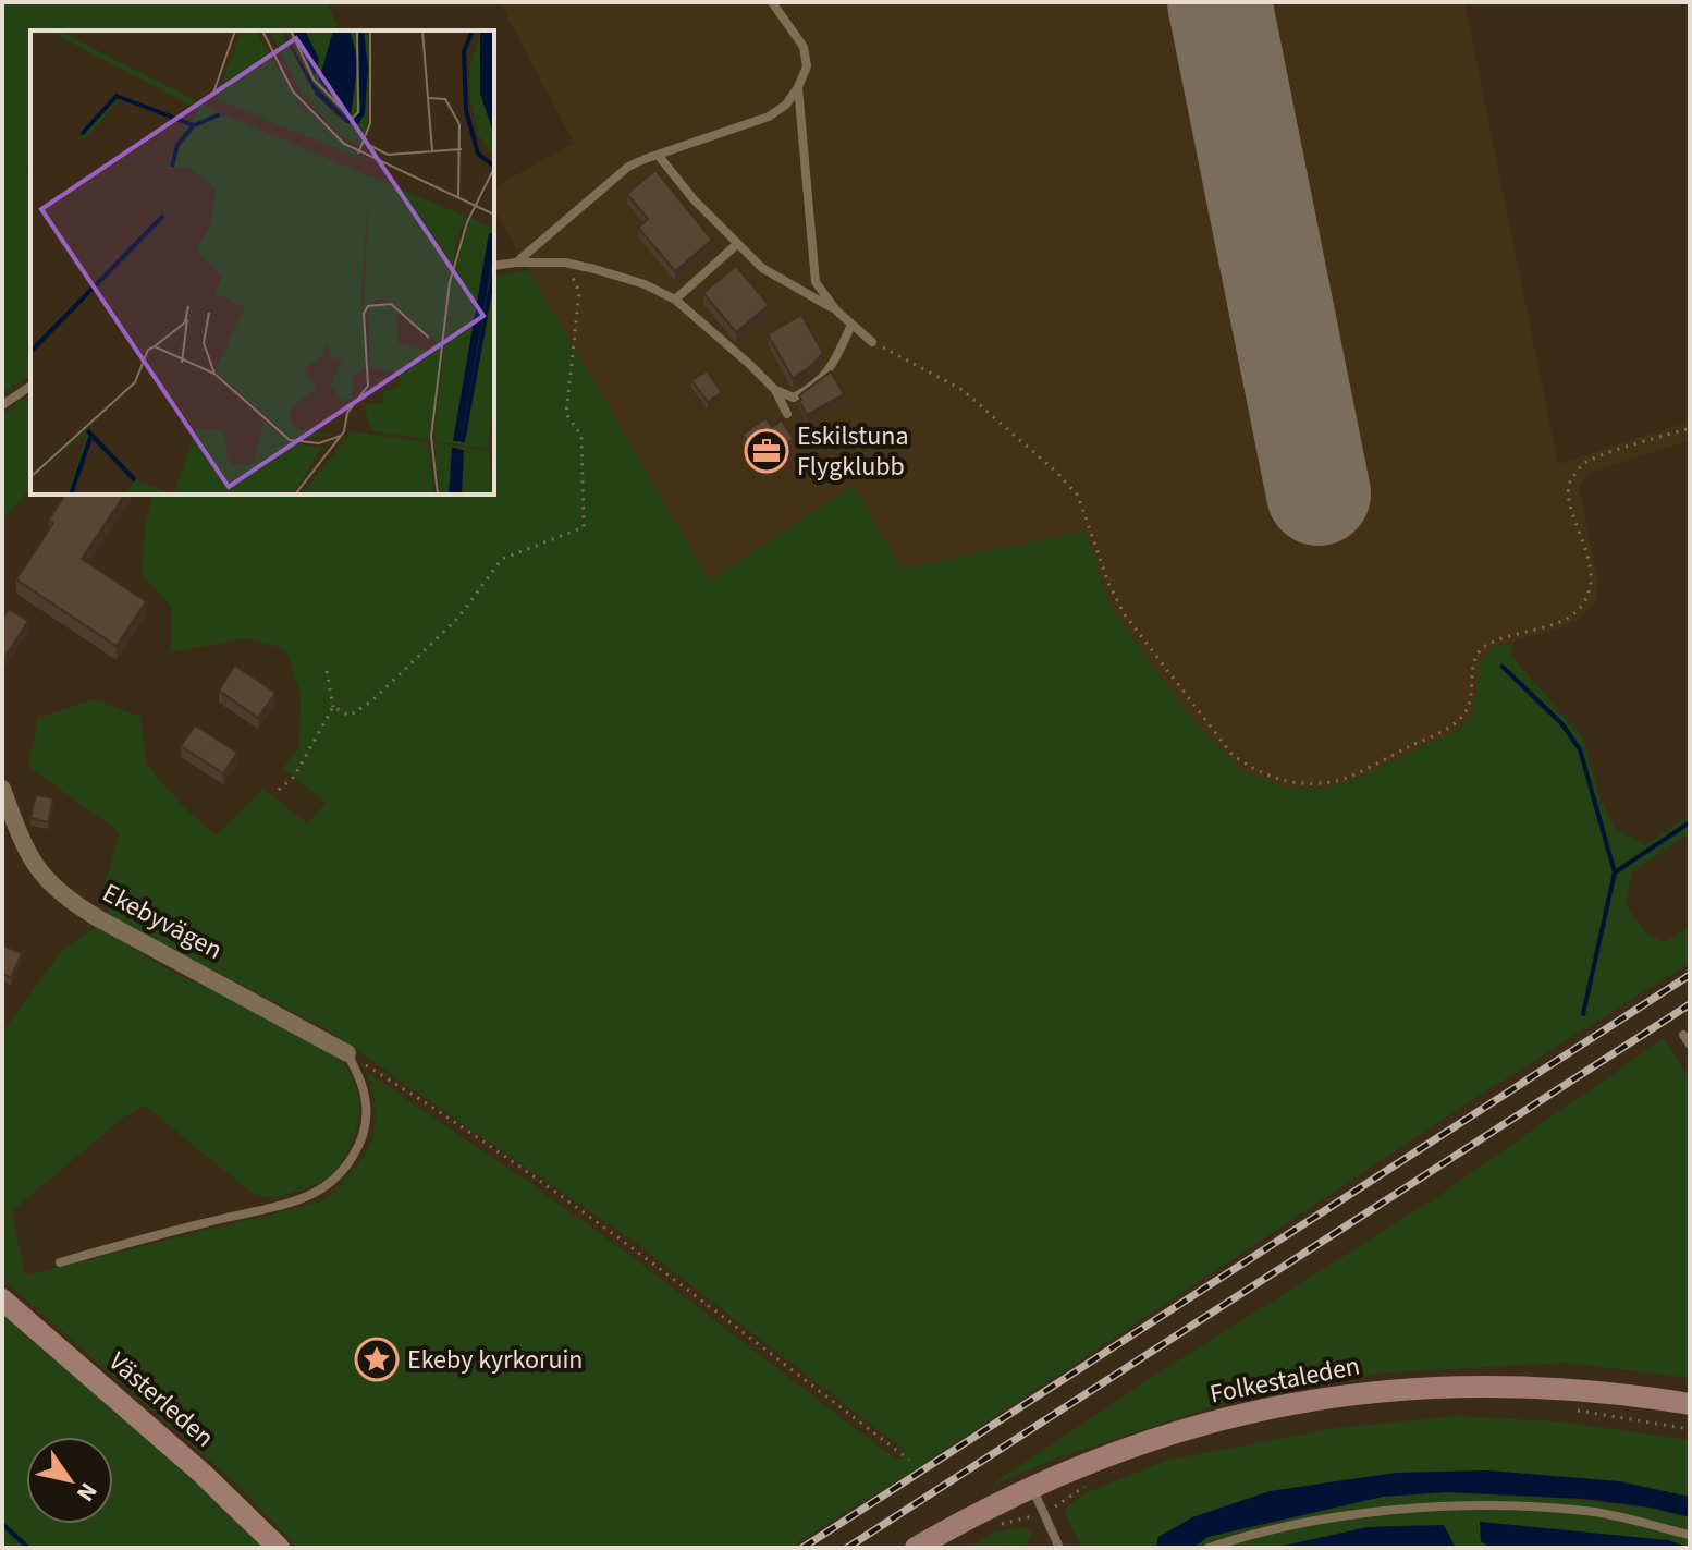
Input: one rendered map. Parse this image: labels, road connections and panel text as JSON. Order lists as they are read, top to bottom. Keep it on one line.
{"streets":{"main road":["Folkestaleden","Västerleden"],"street":["Ekebyvägen"]},"places":{"office":["Eskilstuna Flygklubb"],"place":["Ekeby kyrkoruin"]},"north":"bottom right"}
